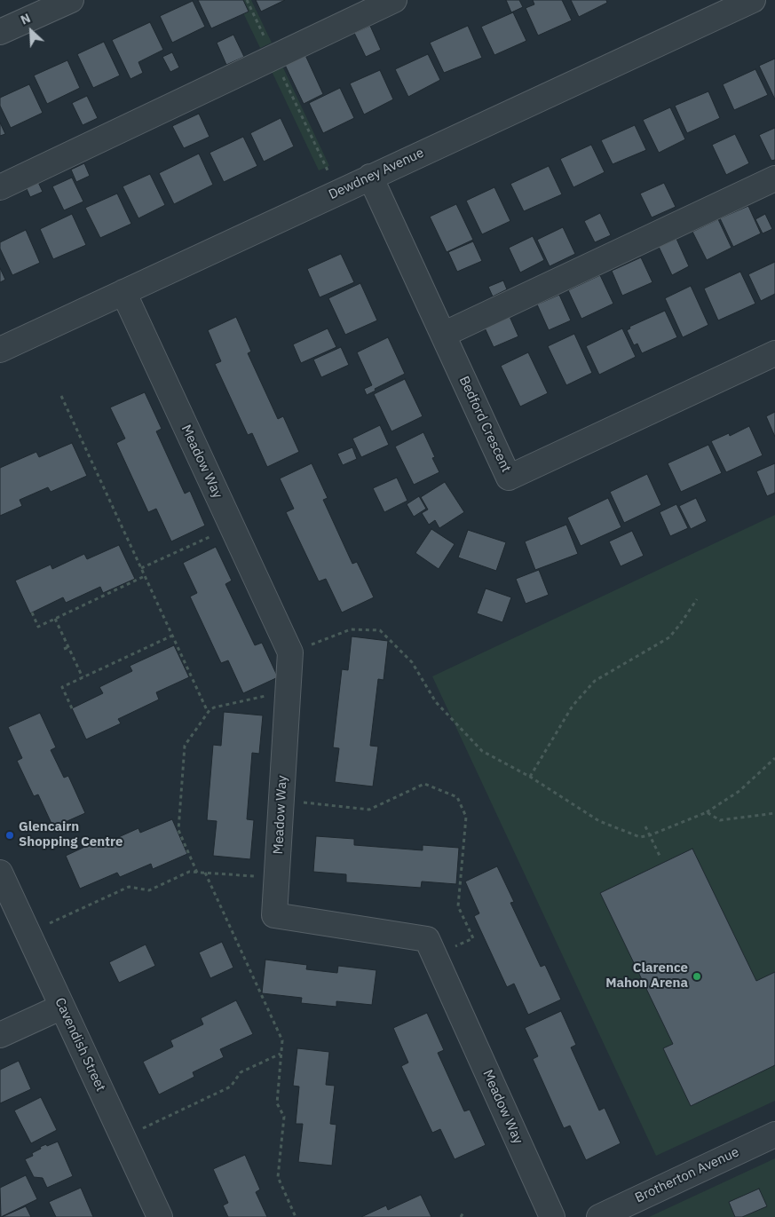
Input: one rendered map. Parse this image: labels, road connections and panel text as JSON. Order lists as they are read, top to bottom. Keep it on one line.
{"streets":{"street":["Dewdney Avenue","Bedford Crescent","Meadow Way","Cavendish Street","Brotherton Avenue"]},"crossings":[["Dewdney Avenue","Bedford Crescent"],["Dewdney Avenue","Meadow Way"]],"places":["Glencairn Shopping Centre","Clarence Mahon Arena"],"north":"top left"}
